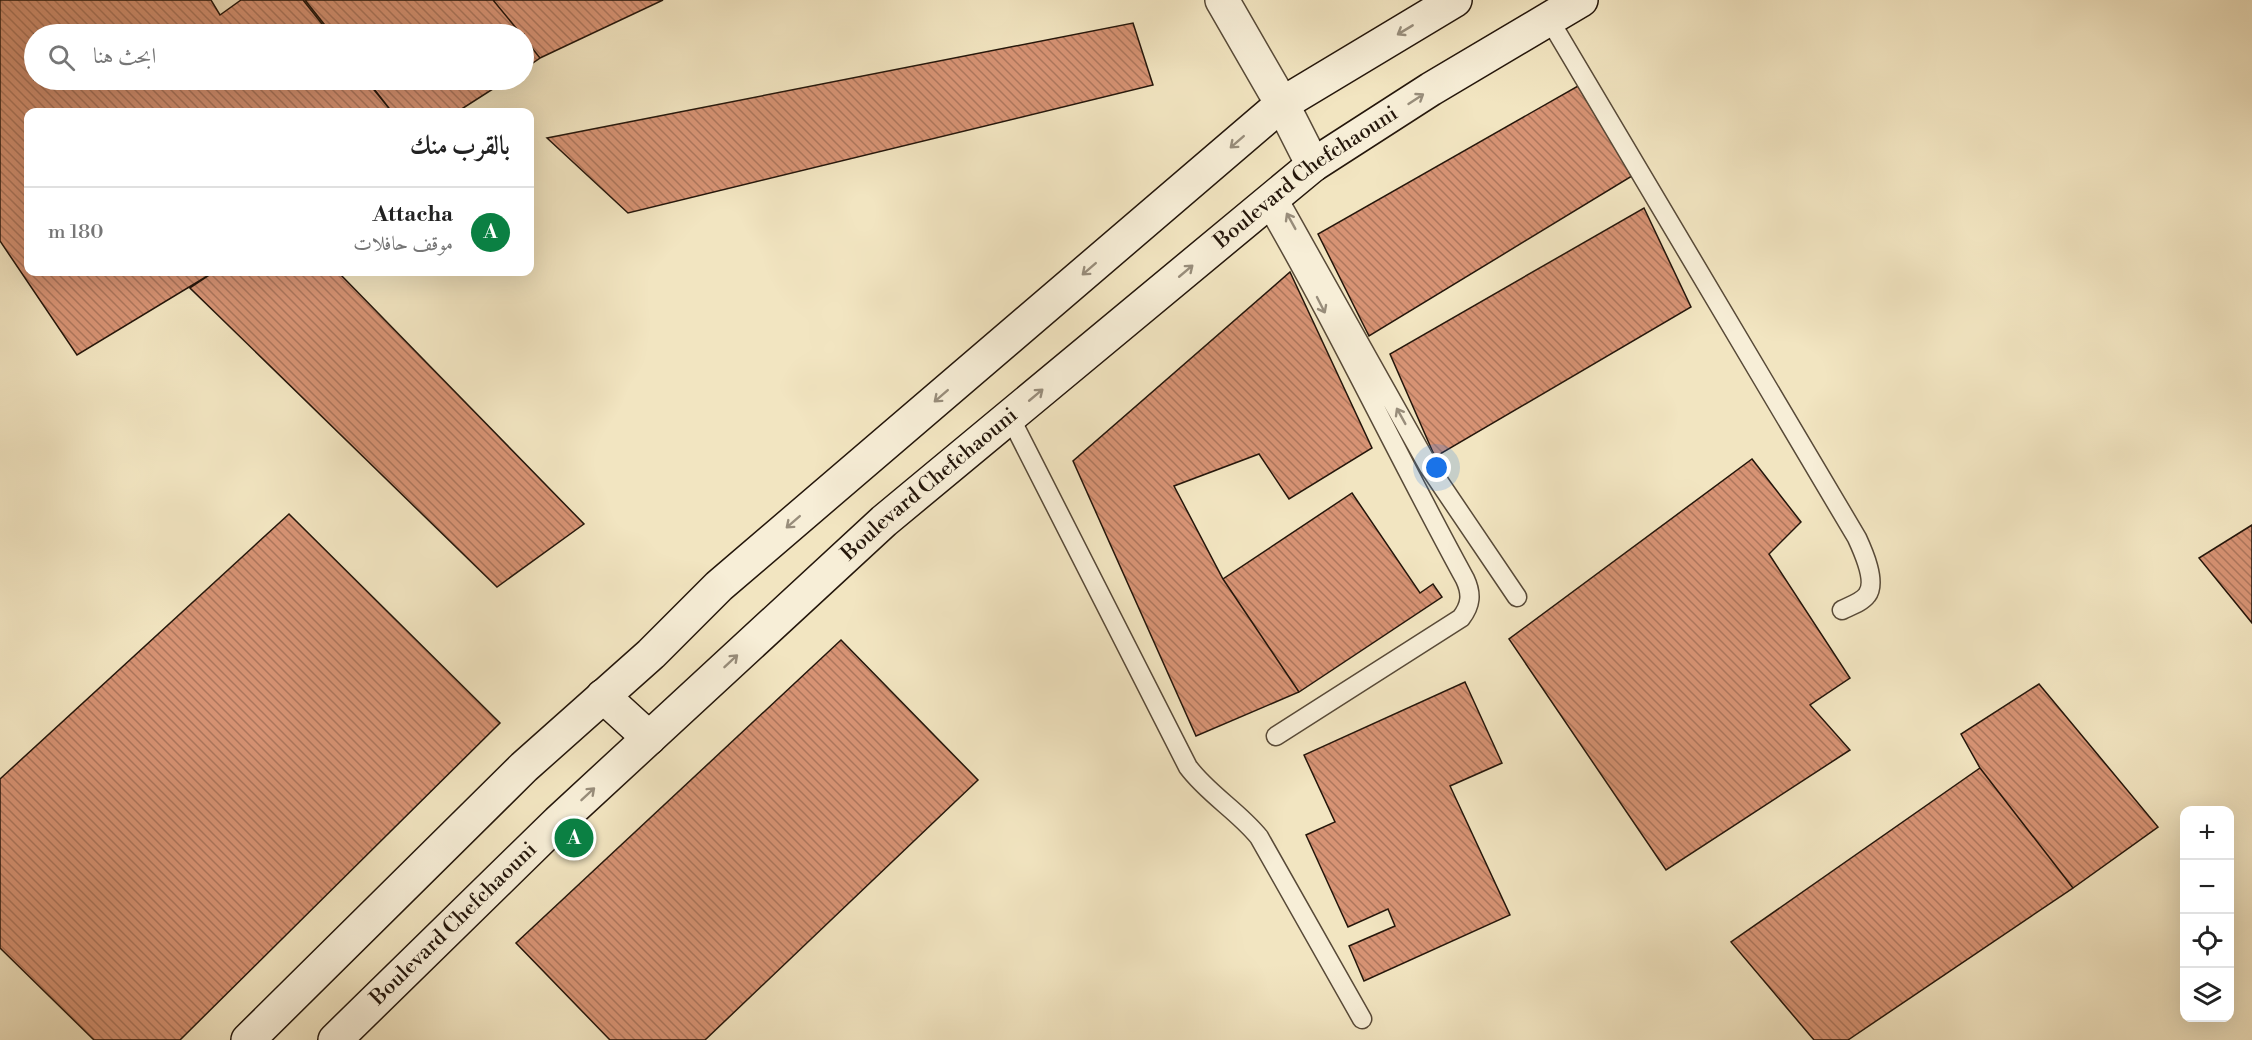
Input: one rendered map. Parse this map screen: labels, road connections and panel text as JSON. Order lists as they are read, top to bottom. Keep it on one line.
{"streets":{"street":["Boulevard Chefchaouni"]},"page":{"search":"ابحث هنا","heading":"بالقرب منك","list":[{"mark":"A","name":"Attacha","note":"موقف حافلات","value":"180 m"}],"map_buttons":["+","−"],"pins":"A"}}
